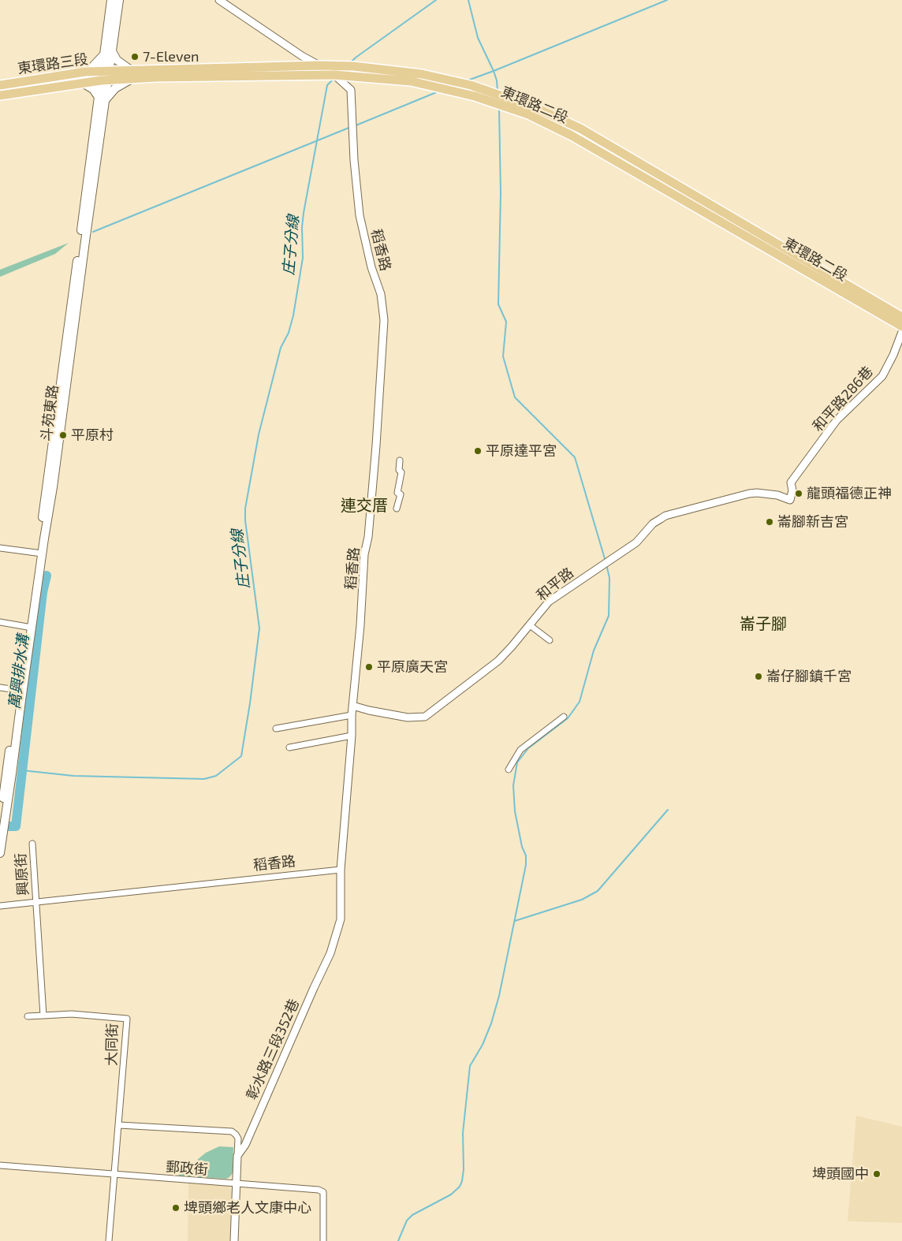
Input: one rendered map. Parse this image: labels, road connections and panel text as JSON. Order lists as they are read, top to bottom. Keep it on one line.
{"streets":{"main road":["東環路三段","東環路二段","斗苑東路"],"street":["稻香路","和平路286巷","和平路","興原街","大同街","彰水路三段352巷","郵政街"]},"crossings":[["東環路三段","東環路二段"],["東環路三段","斗苑東路"],["東環路二段","稻香路"],["東環路二段","斗苑東路"],["稻香路","和平路"],["稻香路","興原街"],["稻香路","彰水路三段352巷"],["和平路286巷","和平路"],["大同街","郵政街"]],"districts":["連交厝","崙子腳"],"water":["庄子分線","萬興排水溝"],"places":["7-Eleven","平原村","平原達平宮","龍頭福德正神","崙腳新吉宮","平原廣天宮","崙仔腳鎮千宮","埤頭國中","埤頭鄉老人文康中心"]}
